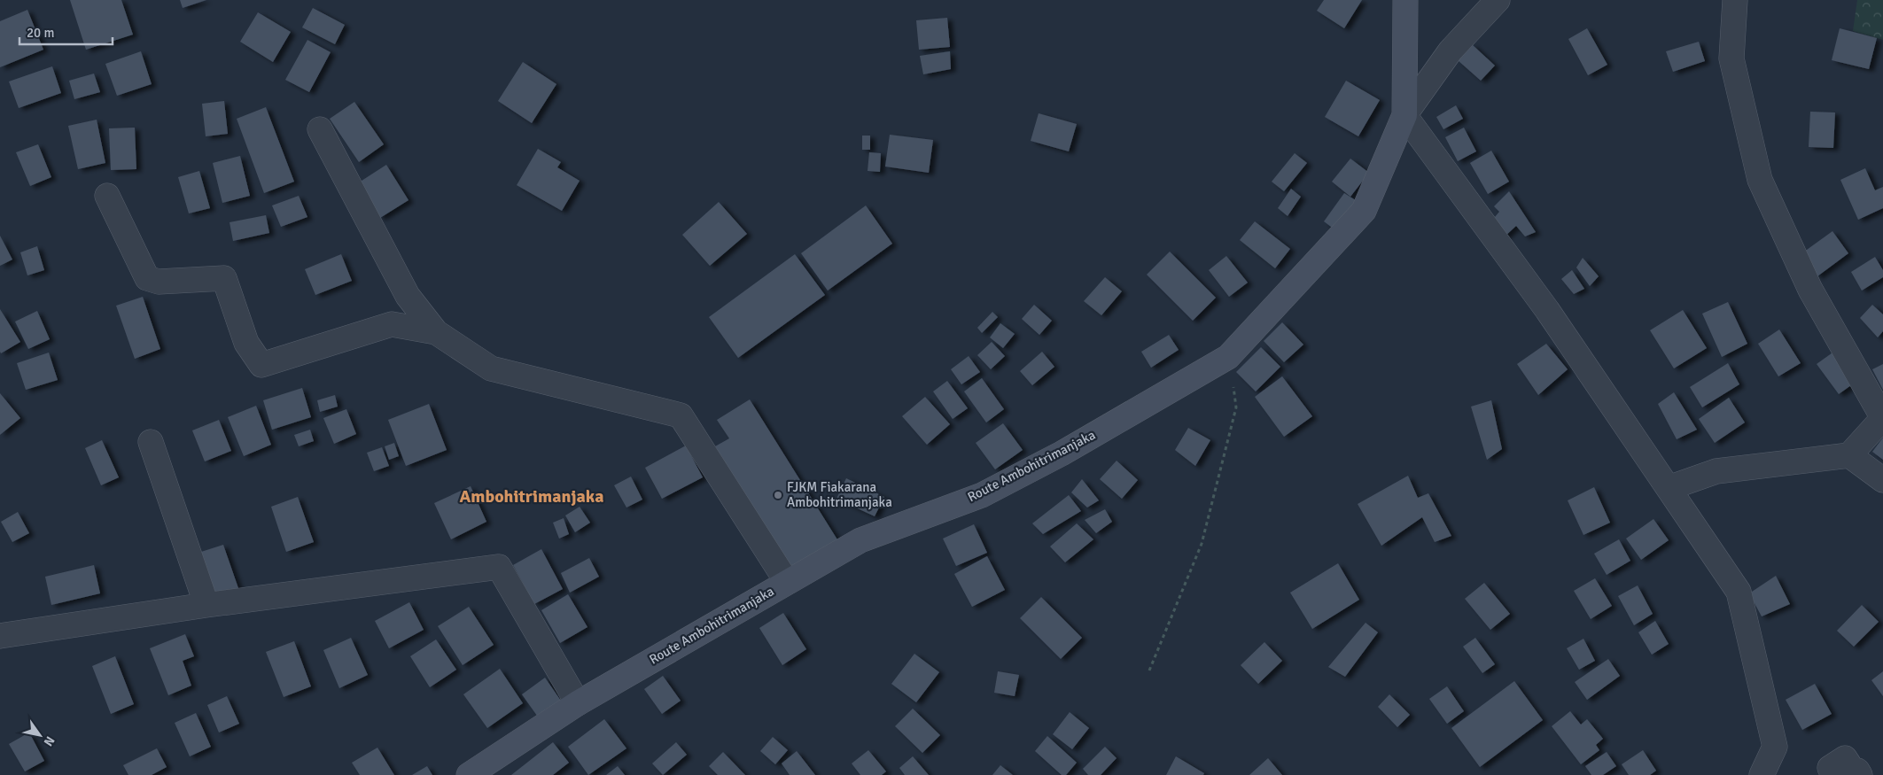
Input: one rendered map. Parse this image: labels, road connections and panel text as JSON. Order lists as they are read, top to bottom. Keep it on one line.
{"streets":{"street":["Route Ambohitrimanjaka"]},"districts":["Ambohitrimanjaka"],"places":["FJKM Fiakarana Ambohitrimanjaka"],"scale_bar":"20 m","north":"bottom right"}
